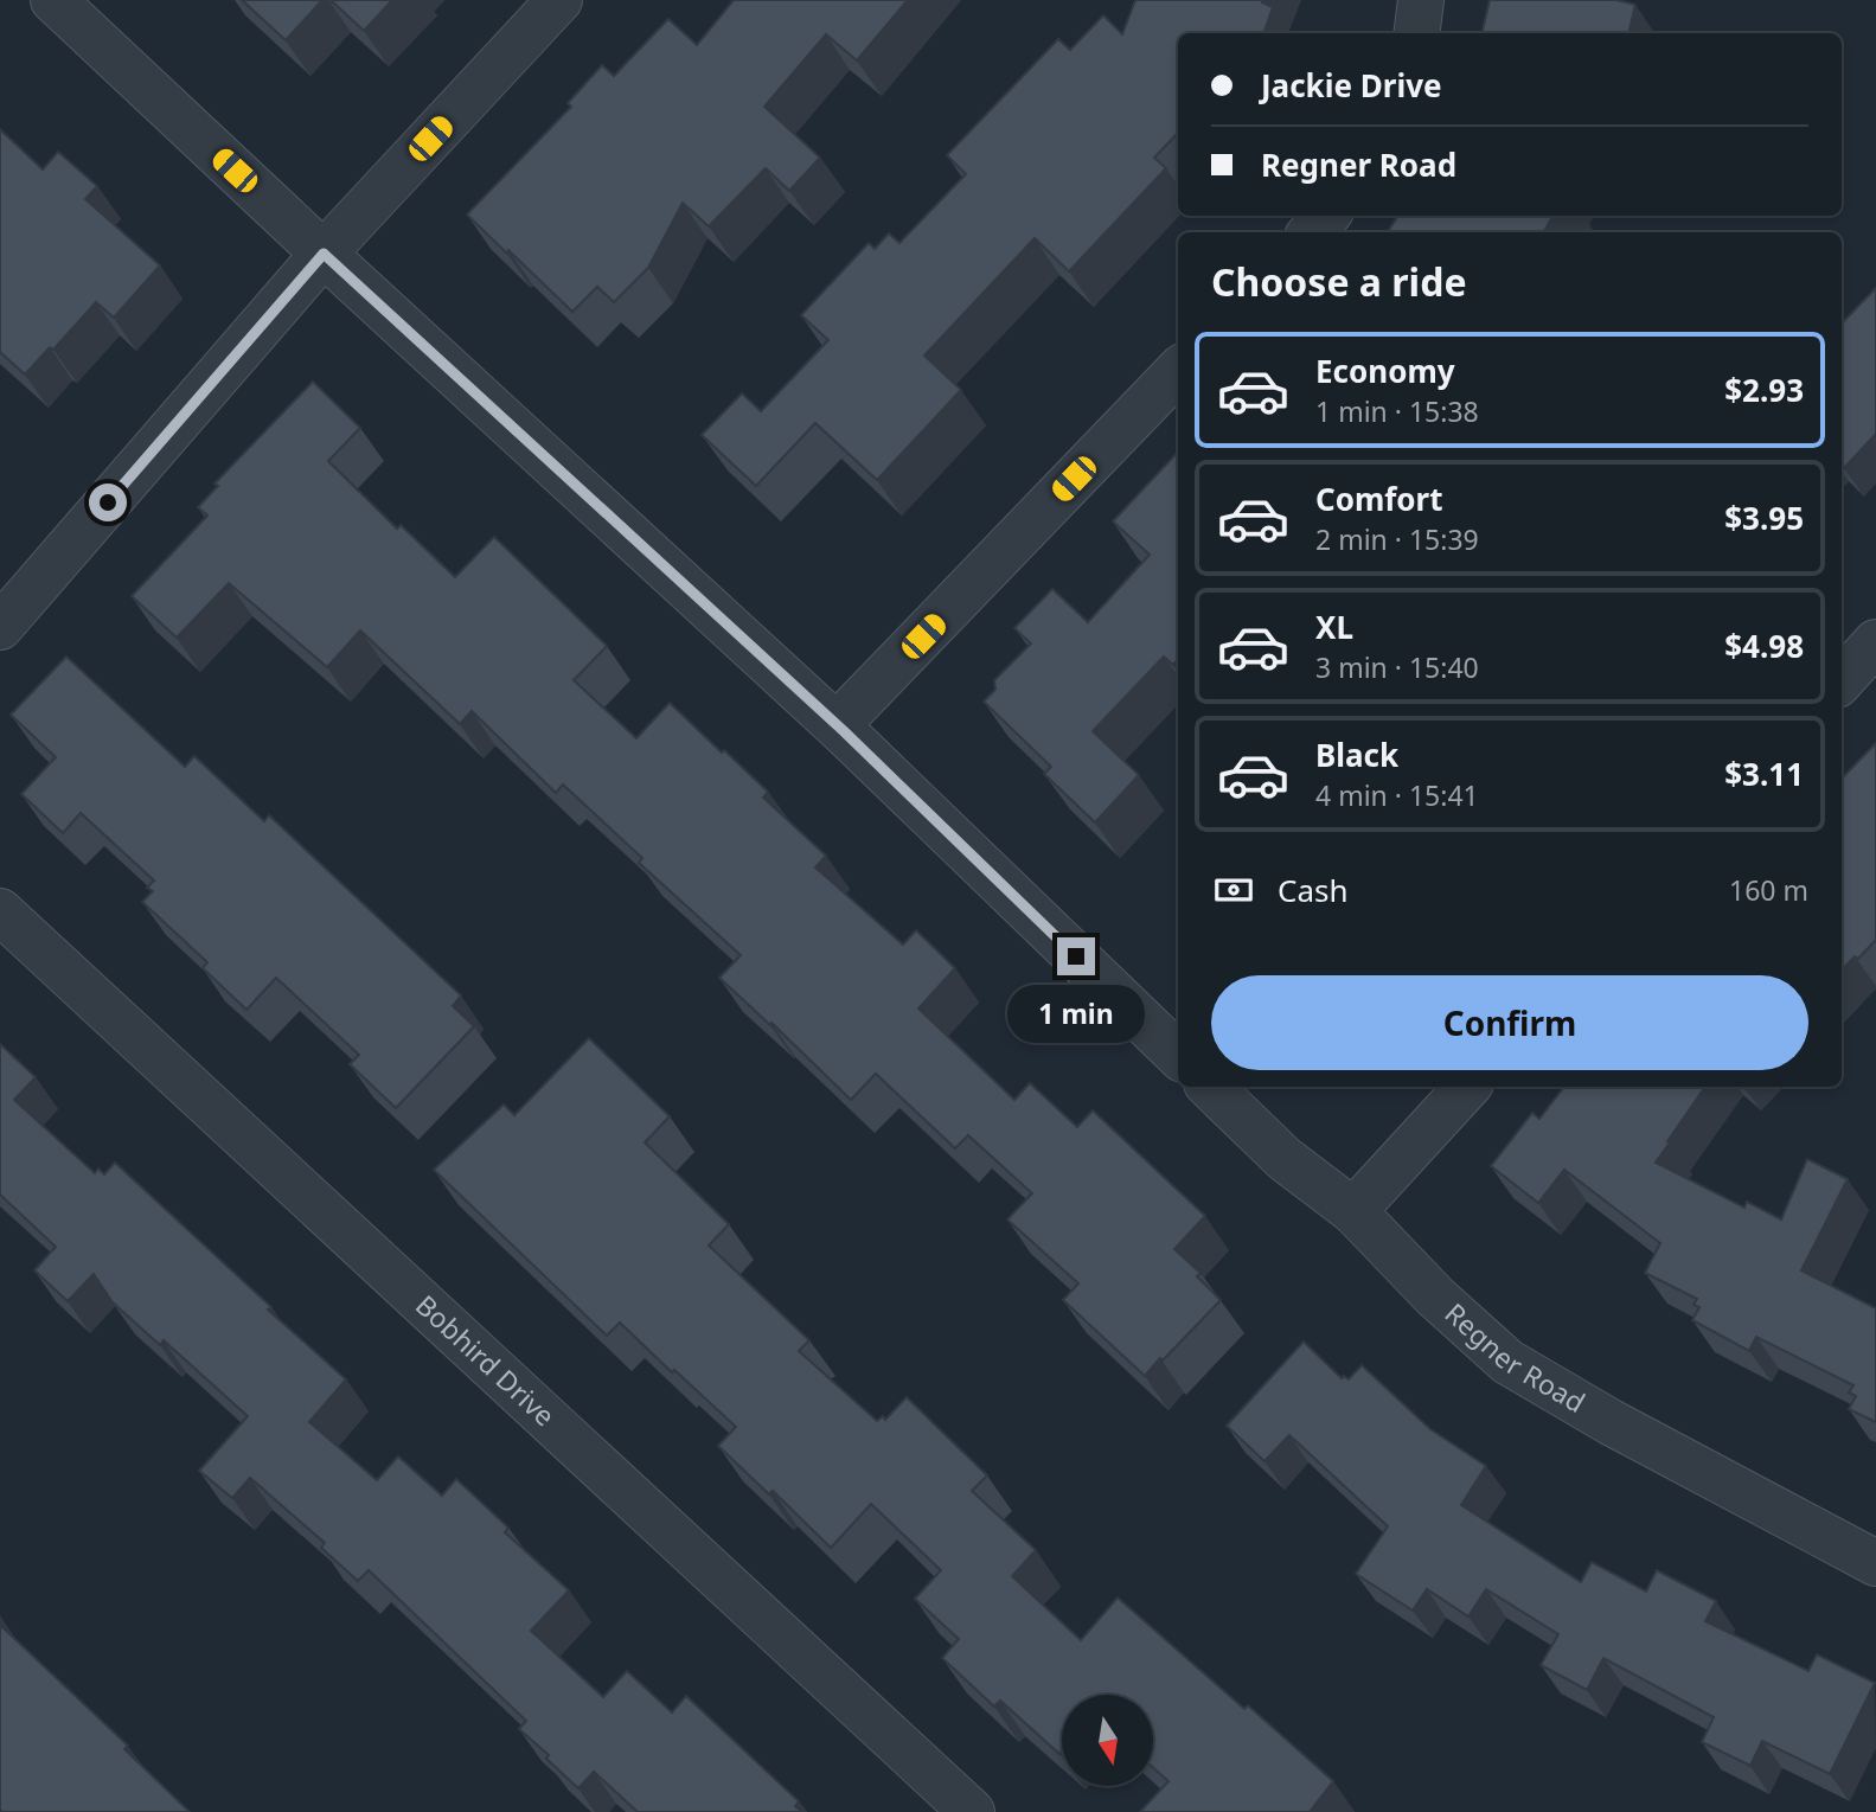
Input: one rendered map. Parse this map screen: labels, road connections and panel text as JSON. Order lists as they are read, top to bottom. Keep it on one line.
{"streets":{"street":["Regner Road","Bobhird Drive"]},"north":"bottom","page":{"banner":["Jackie Drive","Regner Road"],"heading":"Choose a ride","list":[{"name":"Economy","note":"1 min · 15:38","value":"$2.93"},{"name":"Comfort","note":"2 min · 15:39","value":"$3.95"},{"name":"XL","note":"3 min · 15:40","value":"$4.98"},{"name":"Black","note":"4 min · 15:41","value":"$3.11"}],"pay":["Cash","160 m"],"buttons":"Confirm","bubble":"1 min"}}
